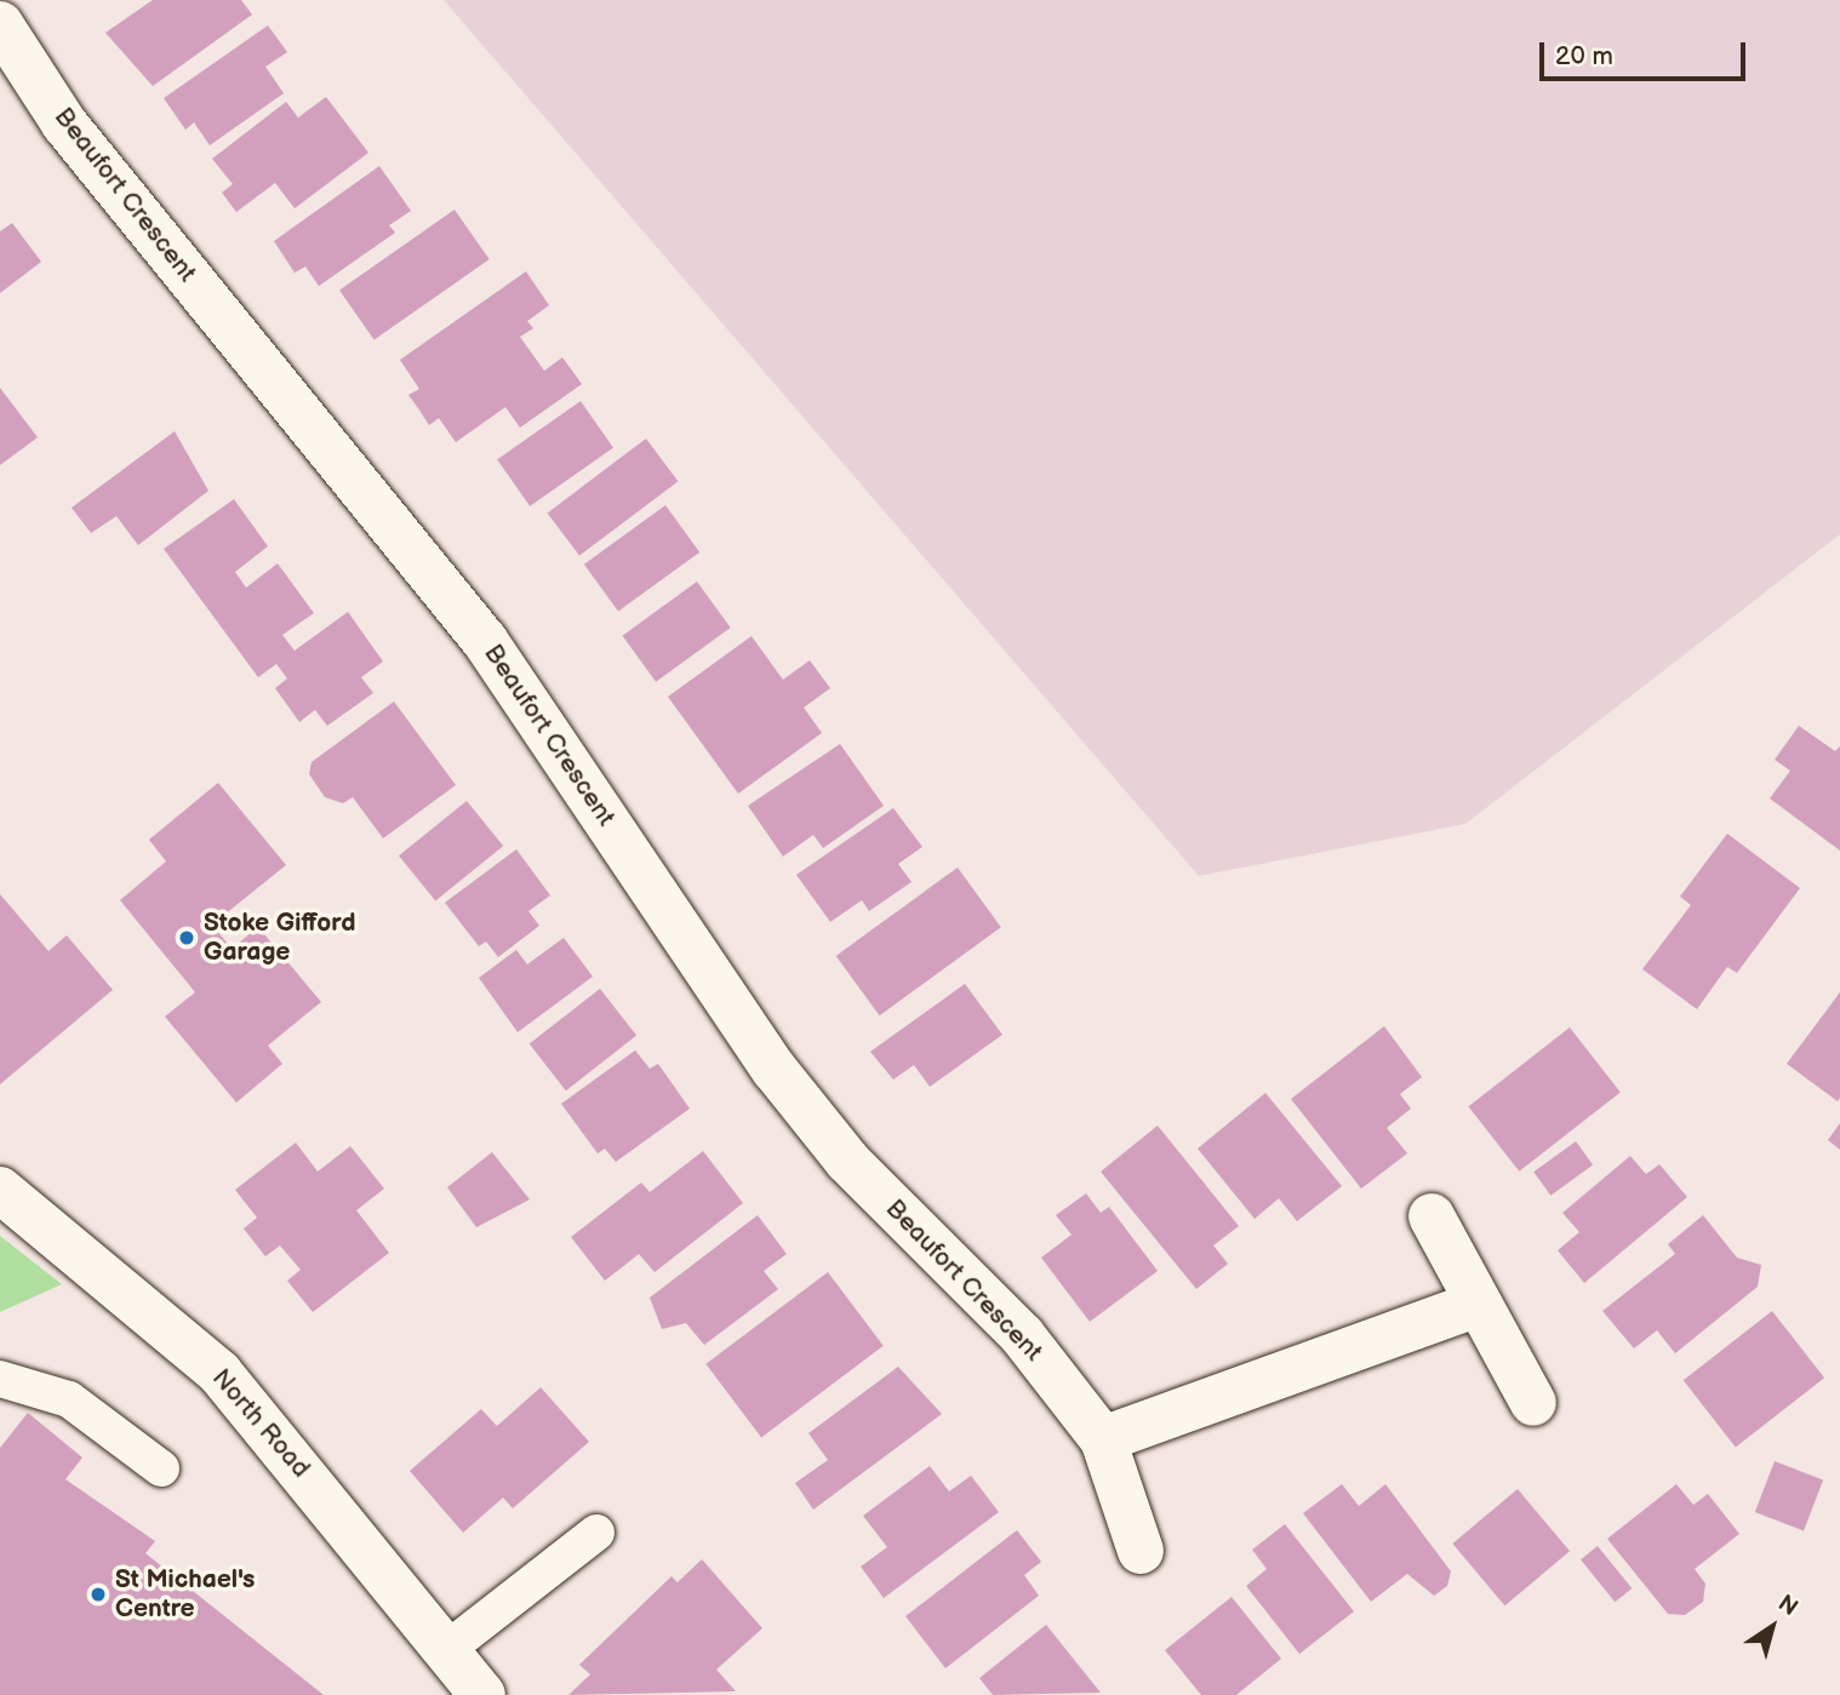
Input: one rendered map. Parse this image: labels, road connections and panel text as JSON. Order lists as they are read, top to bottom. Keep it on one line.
{"streets":{"street":["Beaufort Crescent","North Road"]},"places":["Stoke Gifford Garage","St Michael's Centre"],"scale_bar":"20 m","north":"top right"}
